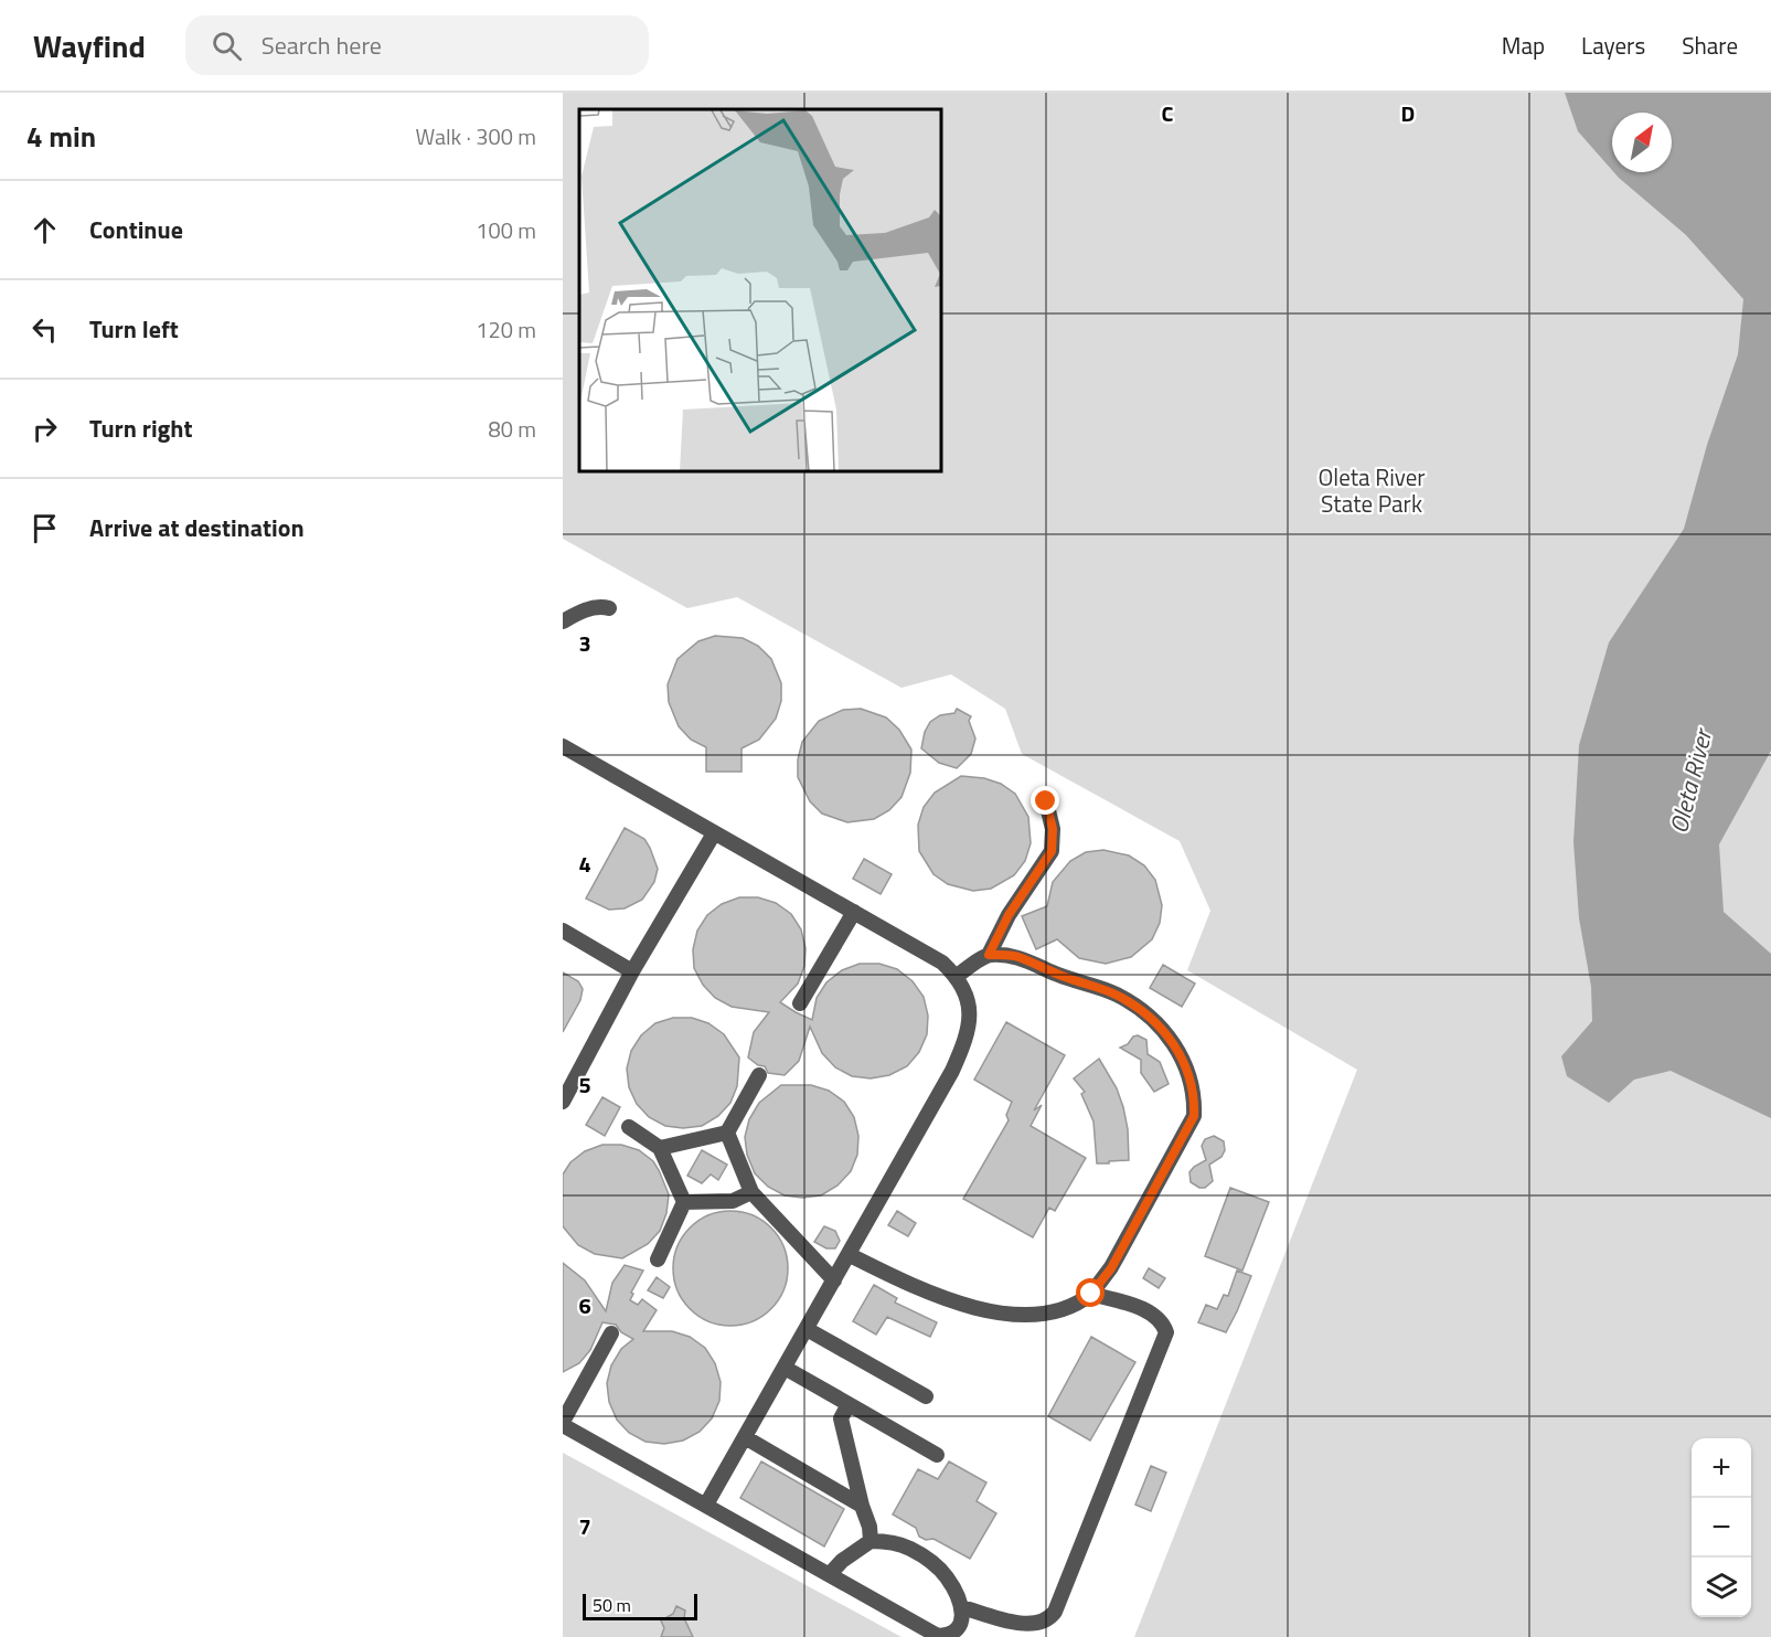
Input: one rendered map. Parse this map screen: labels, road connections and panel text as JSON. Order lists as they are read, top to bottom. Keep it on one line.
{"water":["Oleta River"],"parks":["Oleta River State Park"],"scale_bar":"50 m","north":"top right","page":{"header":"Wayfind","search":"Search here","nav":["Map","Layers","Share"],"heading":["4 min","Walk · 300 m"],"list":[["Continue","100 m"],["Turn left","120 m"],["Turn right","80 m"],"Arrive at destination"],"map_buttons":["+","−"],"scale":"50 m"},"grid":{"columns":["C","D"],"rows":["3","4","5","6","7"]}}
